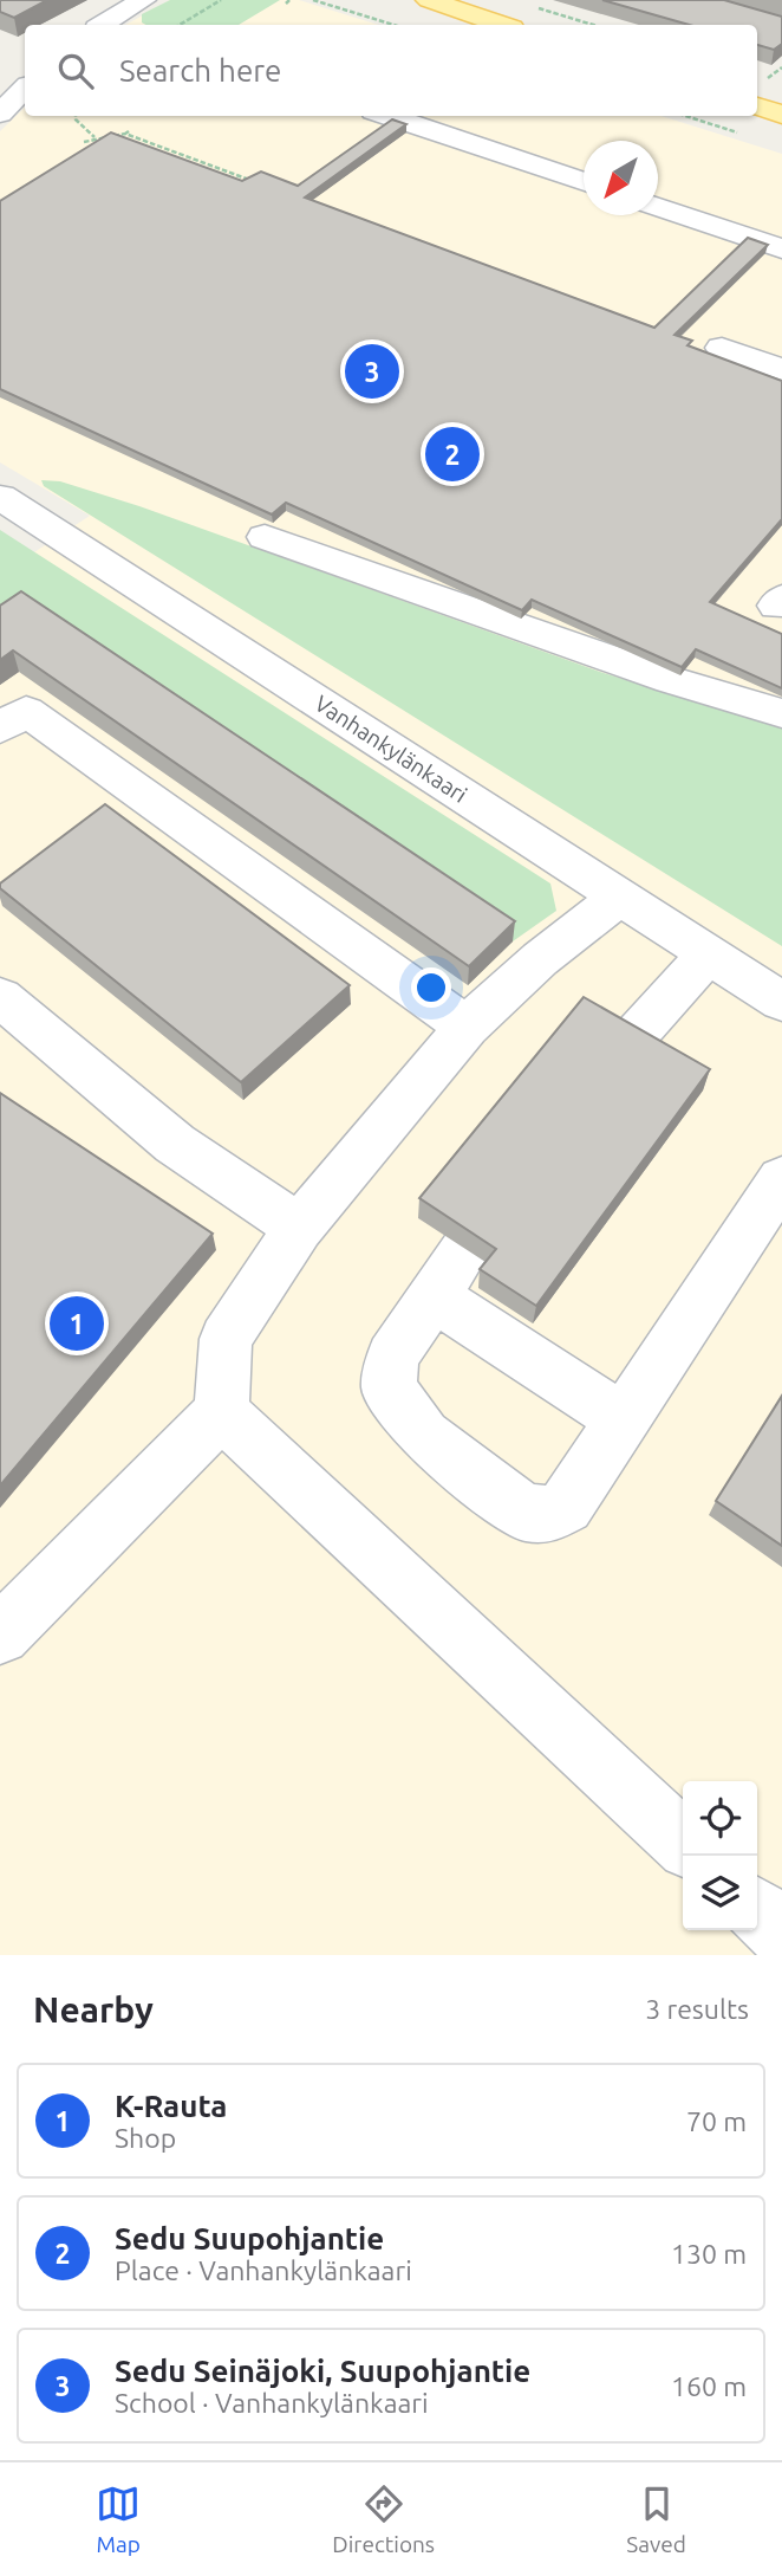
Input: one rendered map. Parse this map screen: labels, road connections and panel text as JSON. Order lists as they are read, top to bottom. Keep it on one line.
{"streets":{"street":["Vanhankylänkaari"]},"north":"bottom left","page":{"search":"Search here","pins":["3","2","1"],"heading":["Nearby","3 results"],"list":[{"mark":"1","name":"K-Rauta","note":"Shop","value":"70 m"},{"mark":"2","name":"Sedu Suupohjantie","note":"Place · Vanhankylänkaari","value":"130 m"},{"mark":"3","name":"Sedu Seinäjoki, Suupohjantie","note":"School · Vanhankylänkaari","value":"160 m"}],"nav":["Map","Directions","Saved"]}}
